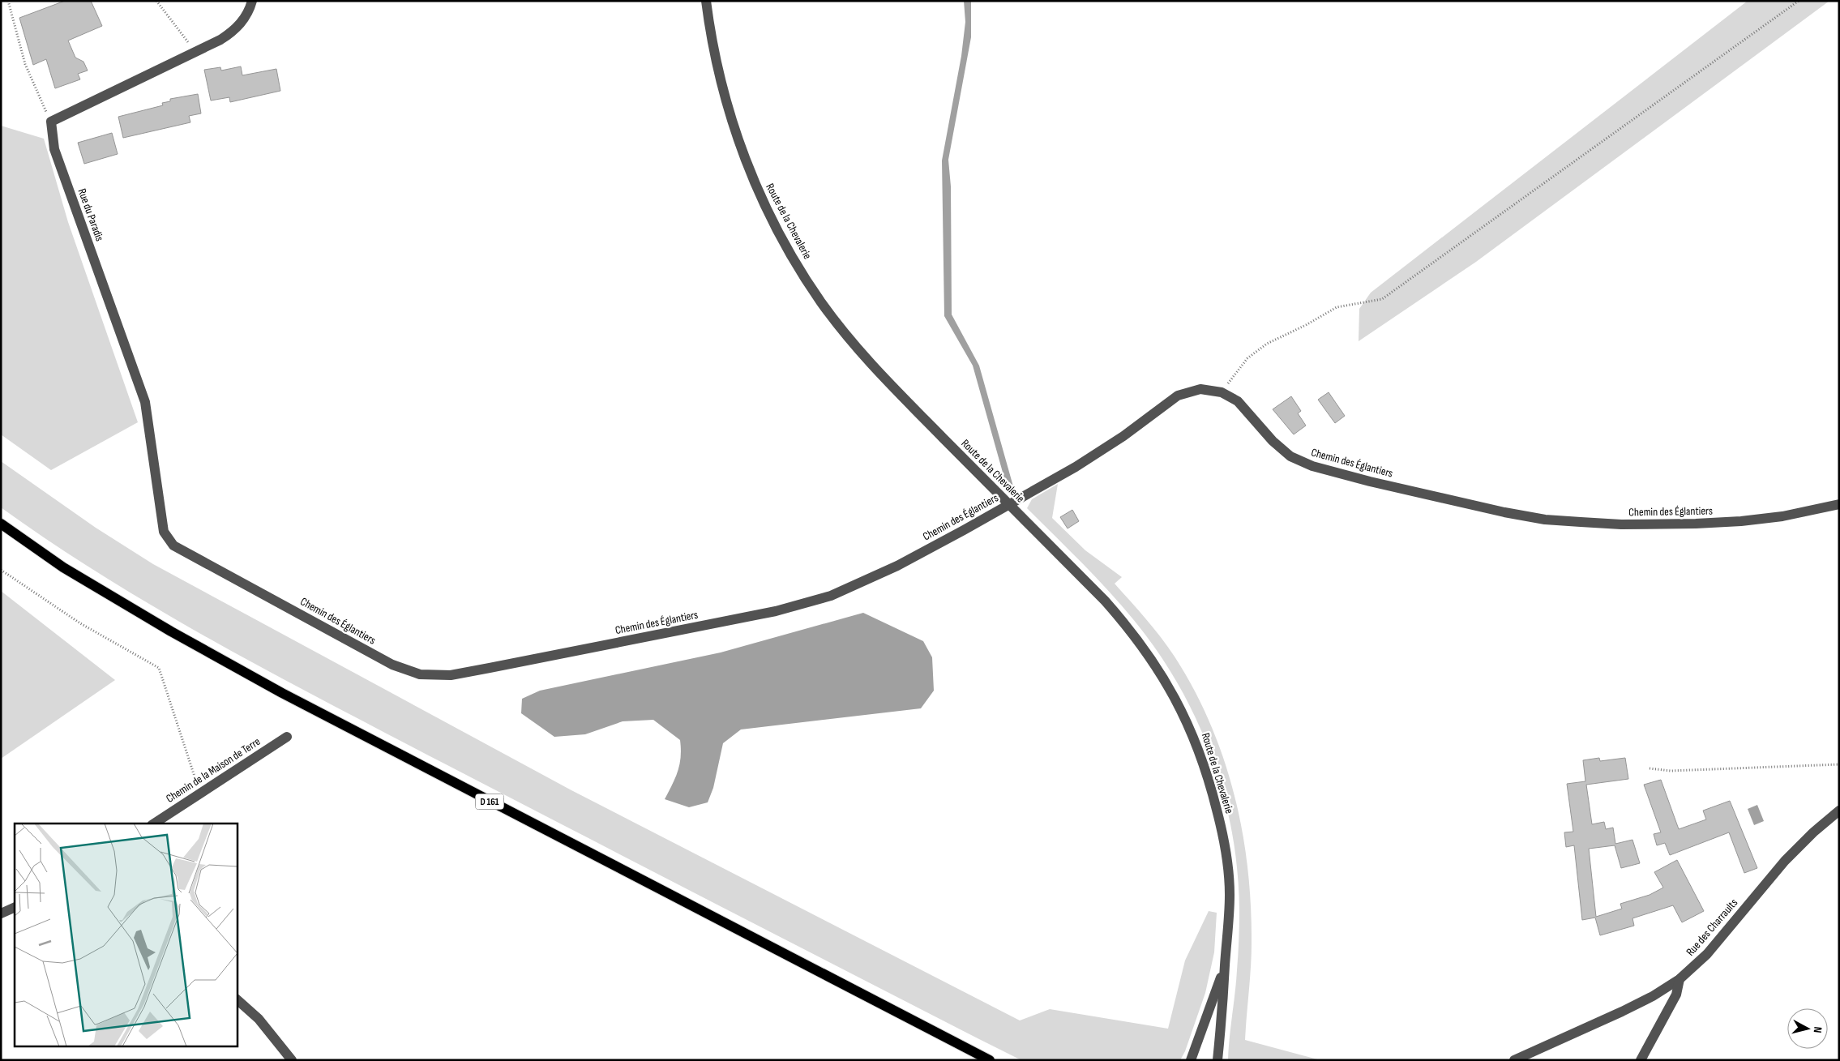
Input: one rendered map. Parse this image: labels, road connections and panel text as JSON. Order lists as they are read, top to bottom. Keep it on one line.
{"streets":{"main road":["D 161"],"street":["Rue du Paradis","Route de la Chevalerie","Chemin des Églantiers","Chemin de la Maison de Terre","Rue des Charraults"]},"crossings":[["Rue du Paradis","Chemin des Églantiers"],["Route de la Chevalerie","Chemin des Églantiers"]],"north":"right"}
